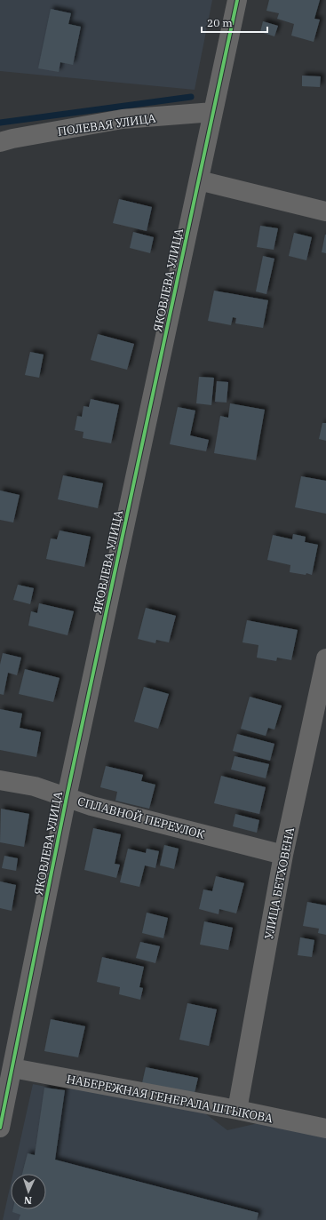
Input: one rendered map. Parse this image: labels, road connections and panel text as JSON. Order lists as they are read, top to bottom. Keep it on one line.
{"streets":{"street":["ПОЛЕВАЯ УЛИЦА","ЯКОВЛЕВА УЛИЦА","СПЛАВНОЙ ПЕРЕУЛОК","УЛИЦА БЕТХОВЕНА","НАБЕРЕЖНАЯ ГЕНЕРАЛА ШТЫКОВА"]},"crossings":[["ПОЛЕВАЯ УЛИЦА","ЯКОВЛЕВА УЛИЦА"],["ЯКОВЛЕВА УЛИЦА","СПЛАВНОЙ ПЕРЕУЛОК"],["ЯКОВЛЕВА УЛИЦА","НАБЕРЕЖНАЯ ГЕНЕРАЛА ШТЫКОВА"],["СПЛАВНОЙ ПЕРЕУЛОК","УЛИЦА БЕТХОВЕНА"],["УЛИЦА БЕТХОВЕНА","НАБЕРЕЖНАЯ ГЕНЕРАЛА ШТЫКОВА"]],"scale_bar":"20 m","north":"bottom"}
